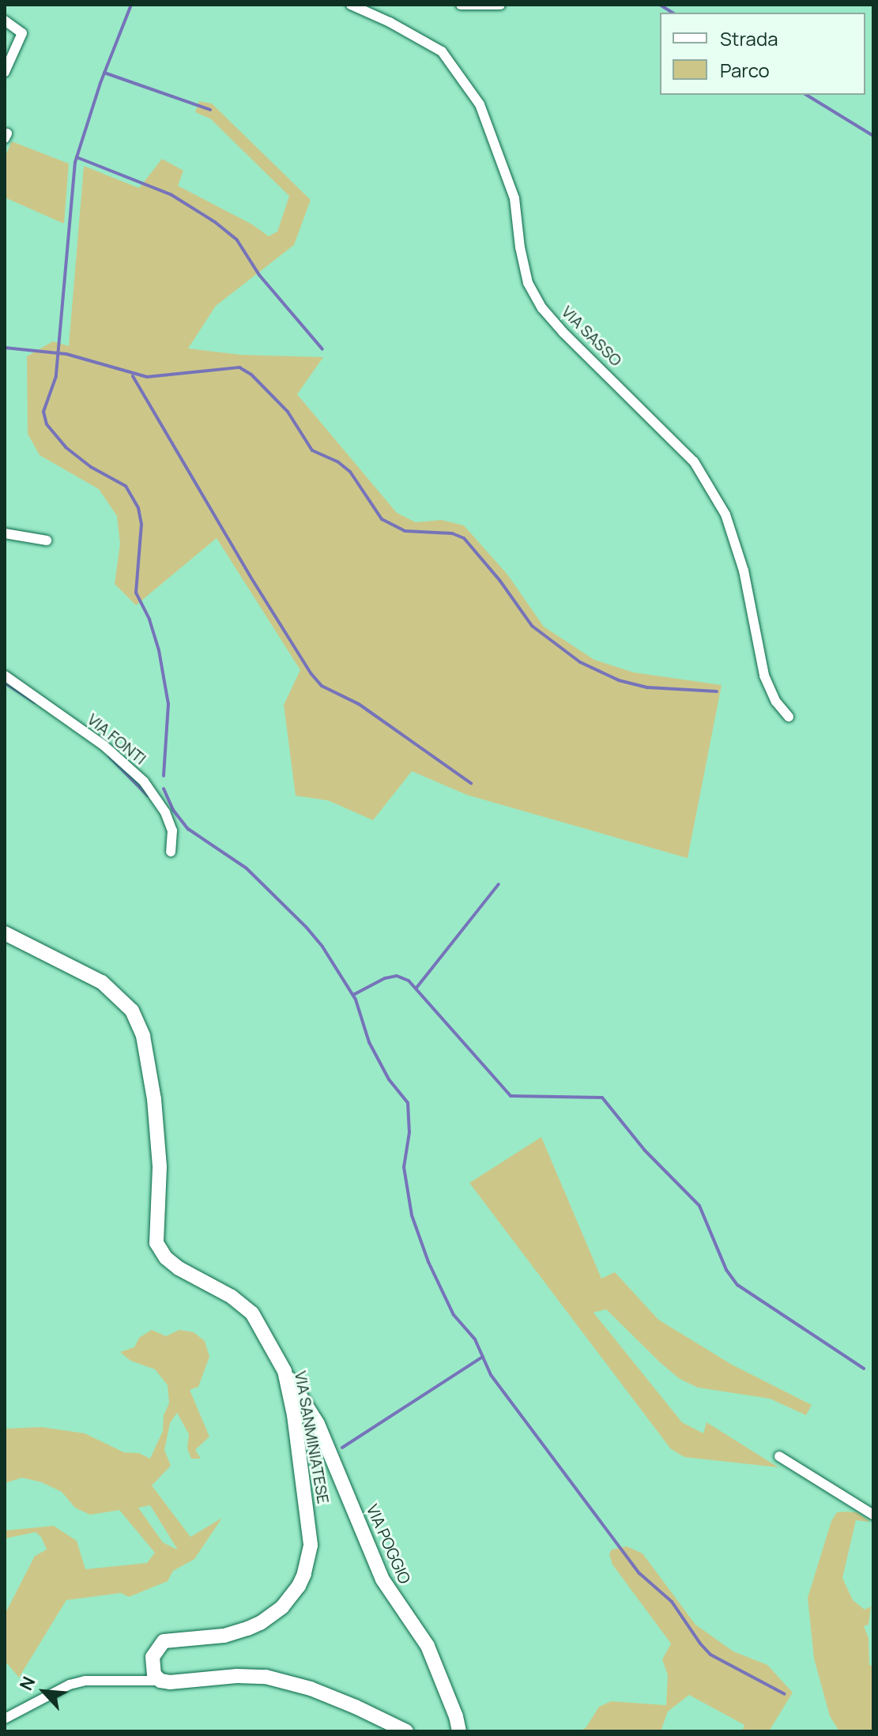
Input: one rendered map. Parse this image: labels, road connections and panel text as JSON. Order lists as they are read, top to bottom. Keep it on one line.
{"streets":{"main road":["VIA SANMINIATESE","VIA POGGIO"],"street":["VIA SASSO","VIA FONTI"]},"crossings":[["VIA SANMINIATESE","VIA POGGIO"]],"legend":["Strada","Parco"],"north":"top left"}
